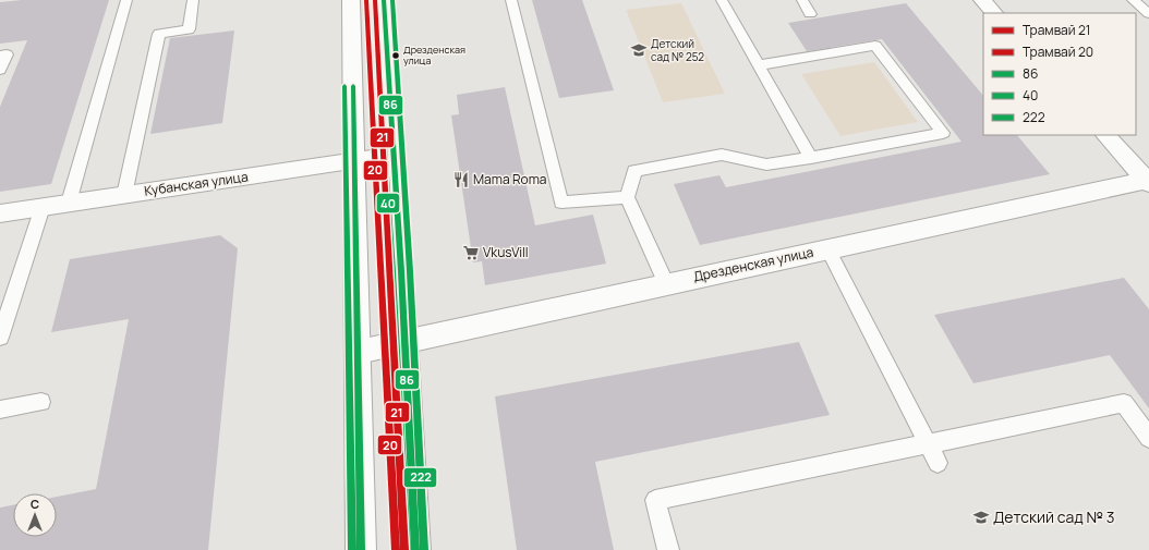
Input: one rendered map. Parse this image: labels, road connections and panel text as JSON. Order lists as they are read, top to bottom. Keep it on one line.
{"streets":{"main road":["Кубанская улица","Дрезденская улица"]},"places":{"school or university":["Детский сад № 252","Детский сад № 3"],"other":["Дрезденская улица"],"restaurant":["Mama Roma"],"supermarket":["VkusVill"]},"lines":["tram line 21","tram line 20","transit line 86","transit line 222","transit line 40"],"legend":["Трамвай 21","Трамвай 20","86","40","222"],"north":"top"}
